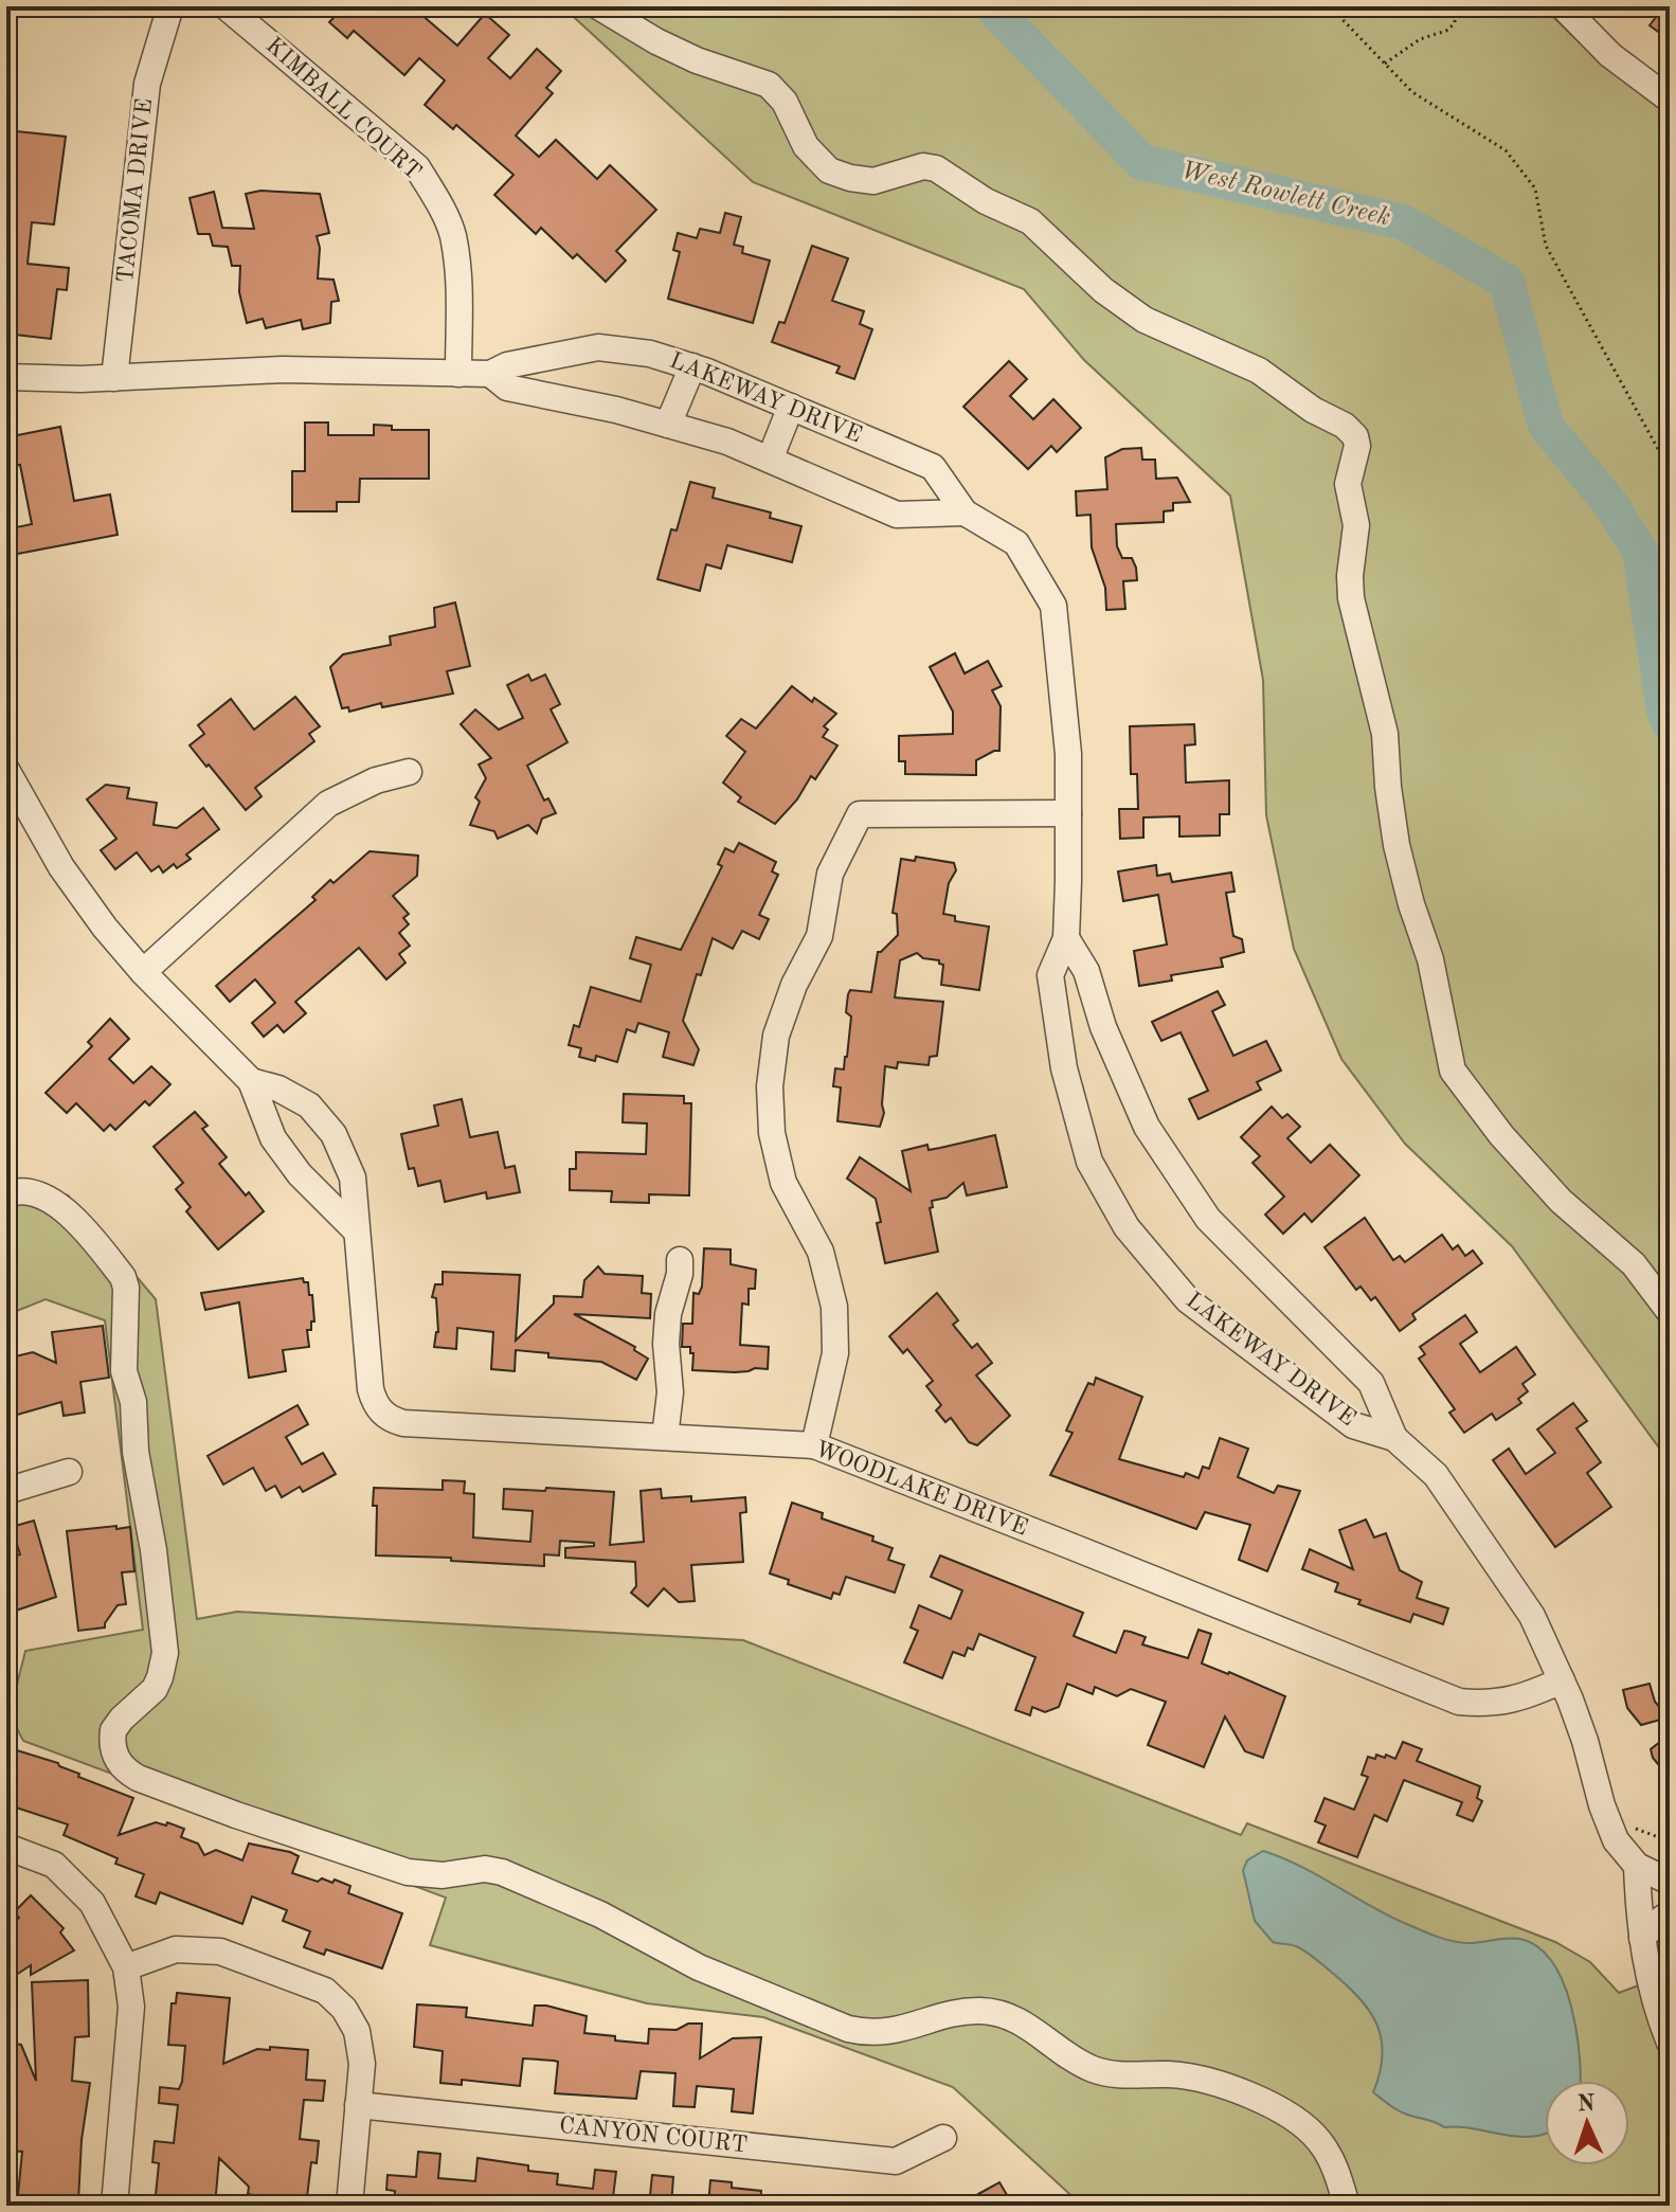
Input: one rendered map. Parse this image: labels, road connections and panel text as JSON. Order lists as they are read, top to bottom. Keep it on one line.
{"streets":{"street":["KIMBALL COURT","TACOMA DRIVE","LAKEWAY DRIVE","WOODLAKE DRIVE","CANYON COURT"]},"crossings":[["KIMBALL COURT","LAKEWAY DRIVE"],["TACOMA DRIVE","LAKEWAY DRIVE"],["LAKEWAY DRIVE","WOODLAKE DRIVE"]],"water":["West Rowlett Creek"],"north":"top"}
